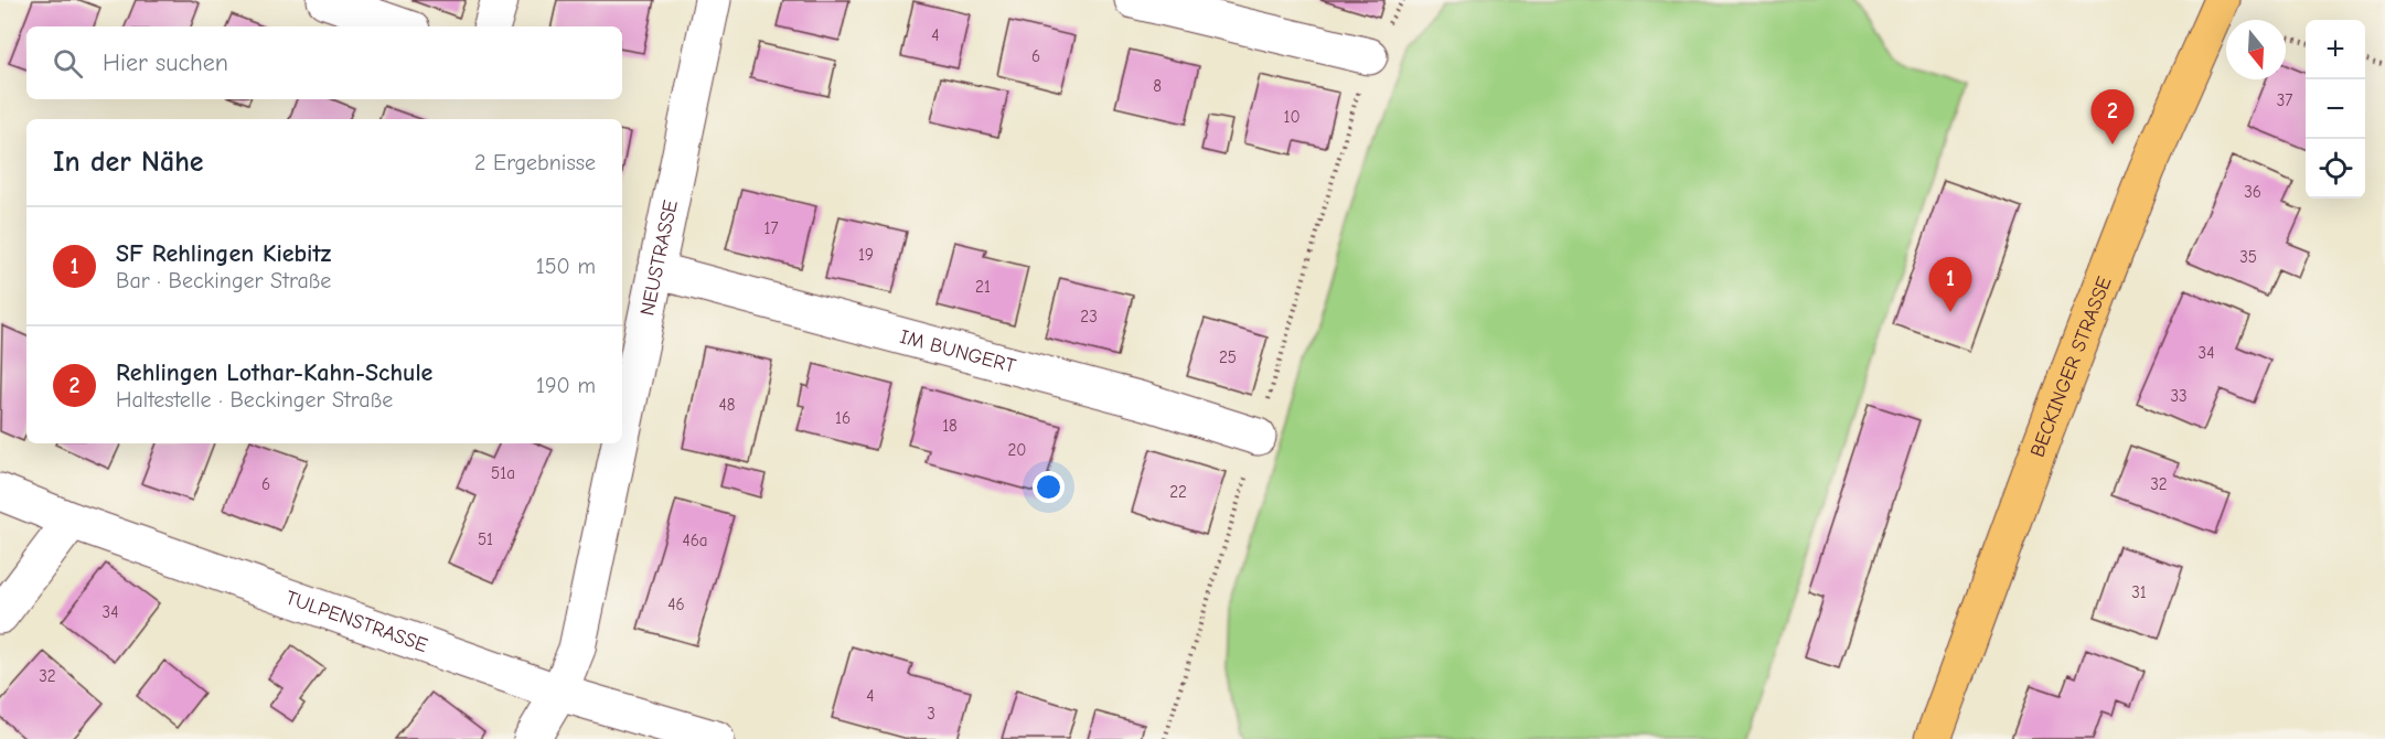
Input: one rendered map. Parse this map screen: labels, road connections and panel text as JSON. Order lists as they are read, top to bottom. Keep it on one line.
{"streets":{"main road":["BECKINGER STRASSE"],"street":["NEUSTRASSE","IM BUNGERT","TULPENSTRASSE"]},"crossings":[["NEUSTRASSE","IM BUNGERT"],["NEUSTRASSE","TULPENSTRASSE"]],"house_numbers":["4","6","8","37","10","36","17","19","35","21","23","34","25","33","48","16","18","20","51a","6","32","22","51","46a","31","46","34","32","4","3"],"north":"bottom","page":{"map_buttons":["+","−"],"search":"Hier suchen","pins":["2","1"],"heading":["In der Nähe","2 Ergebnisse"],"list":[{"mark":"1","name":"SF Rehlingen Kiebitz","note":"Bar · Beckinger Straße","value":"150 m"},{"mark":"2","name":"Rehlingen Lothar-Kahn-Schule","note":"Haltestelle · Beckinger Straße","value":"190 m"}]}}
